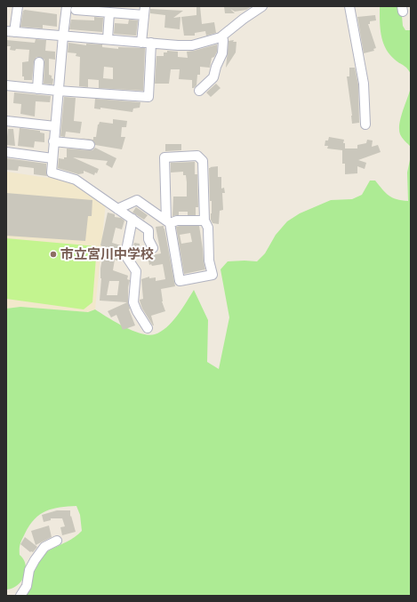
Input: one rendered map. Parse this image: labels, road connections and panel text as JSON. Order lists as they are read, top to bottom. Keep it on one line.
{"places":["市立宮川中学校"]}
